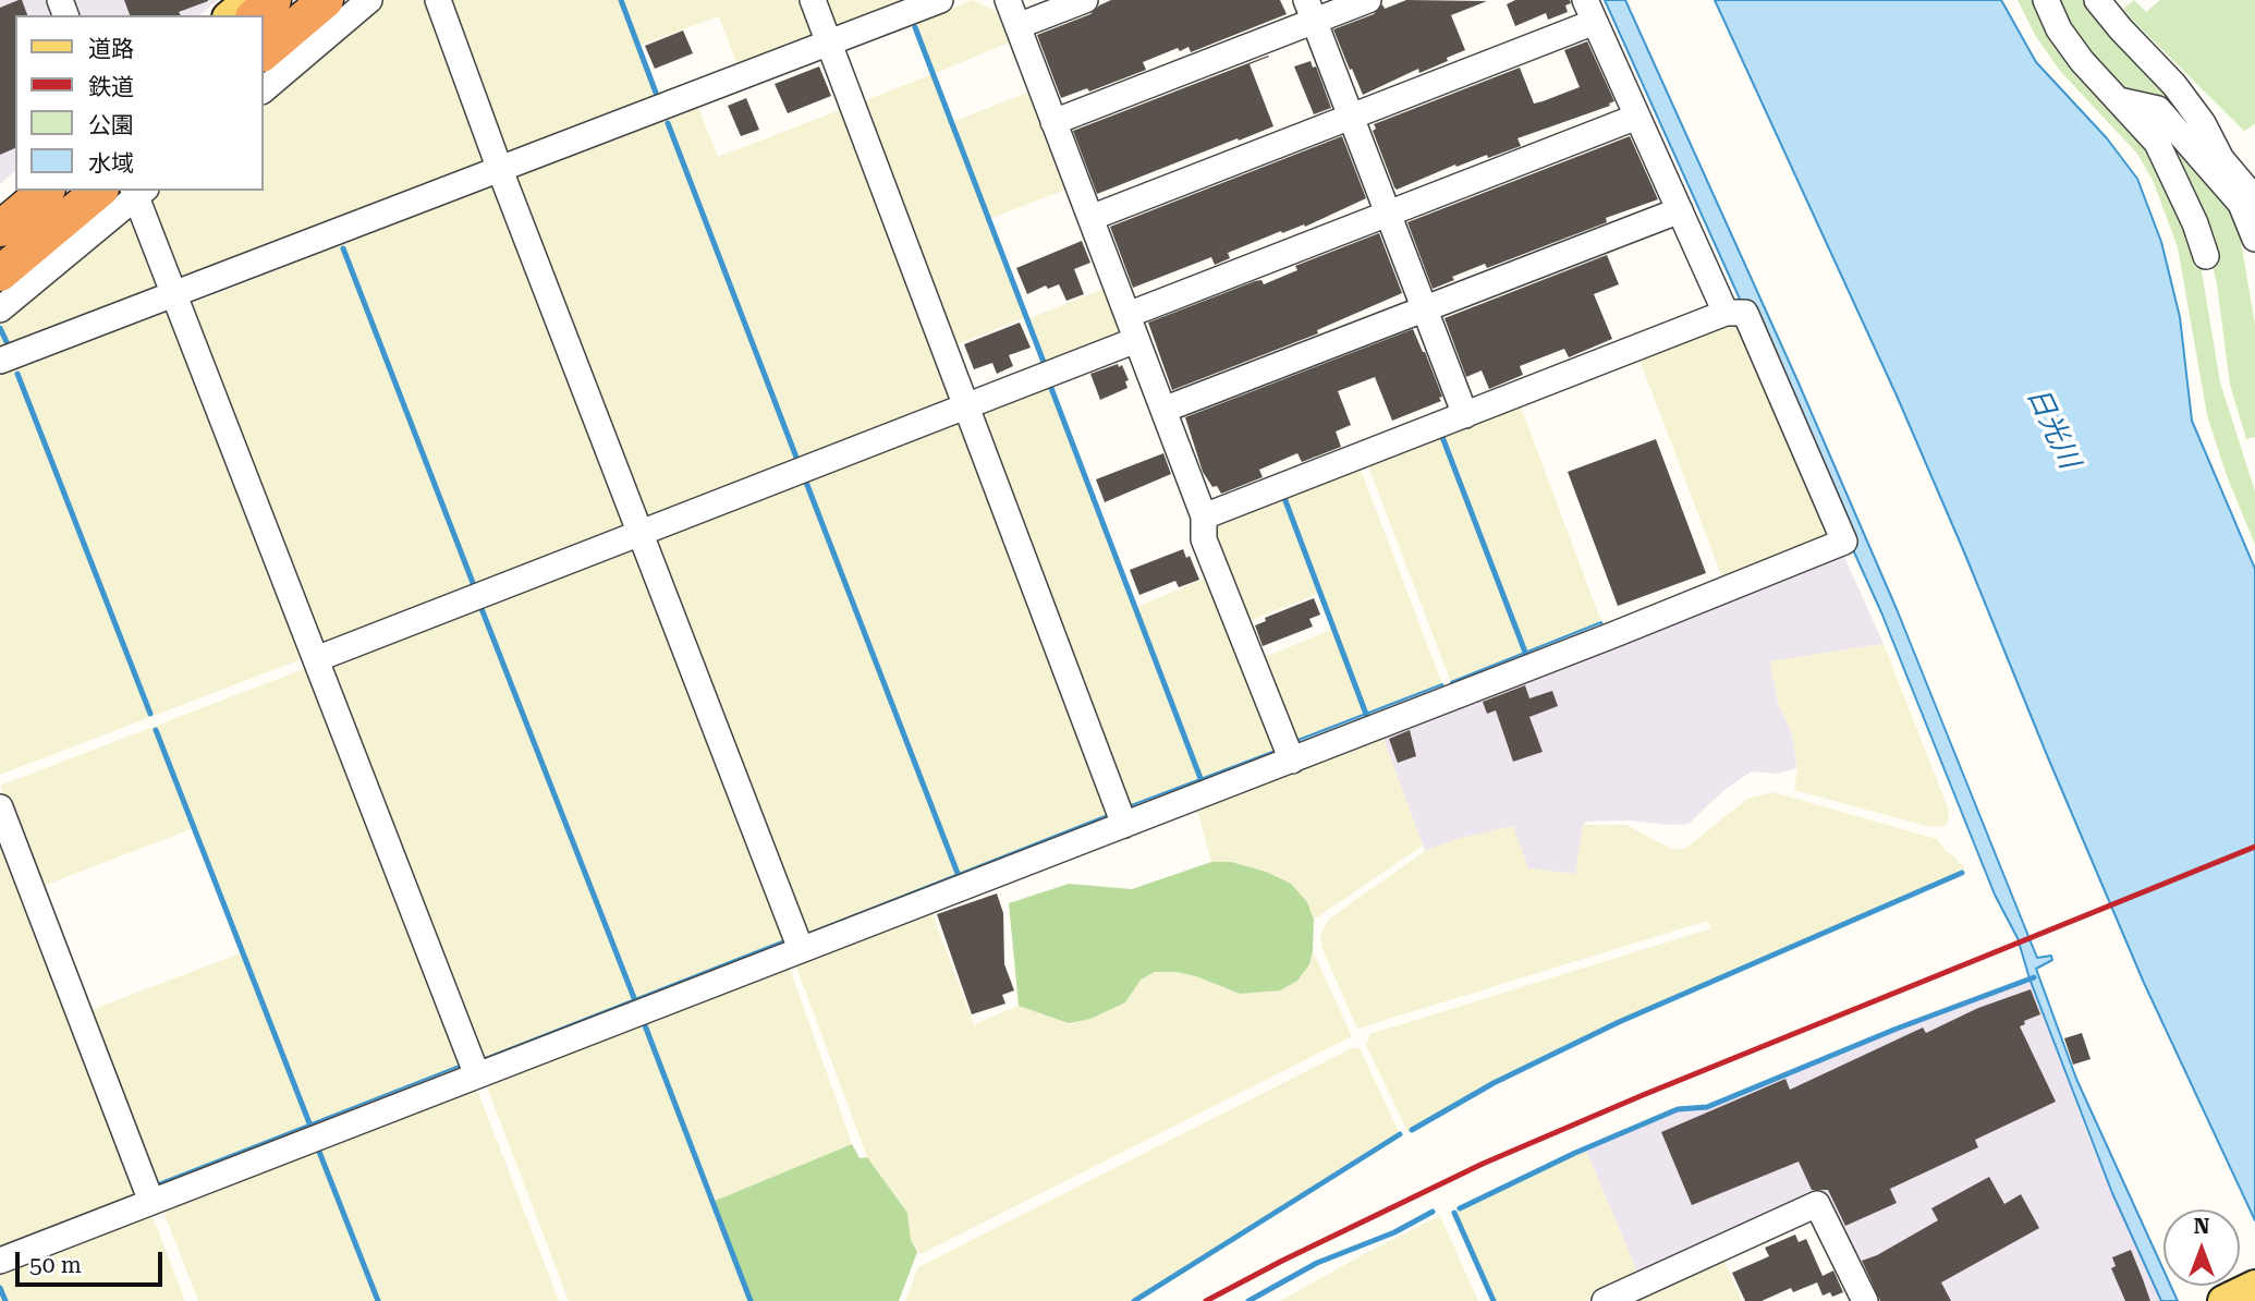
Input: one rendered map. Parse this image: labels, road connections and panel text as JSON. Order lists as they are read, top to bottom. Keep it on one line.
{"water":["日光川"],"legend":["道路","鉄道","公園","水域"],"scale_bar":"50 m","north":"top"}
